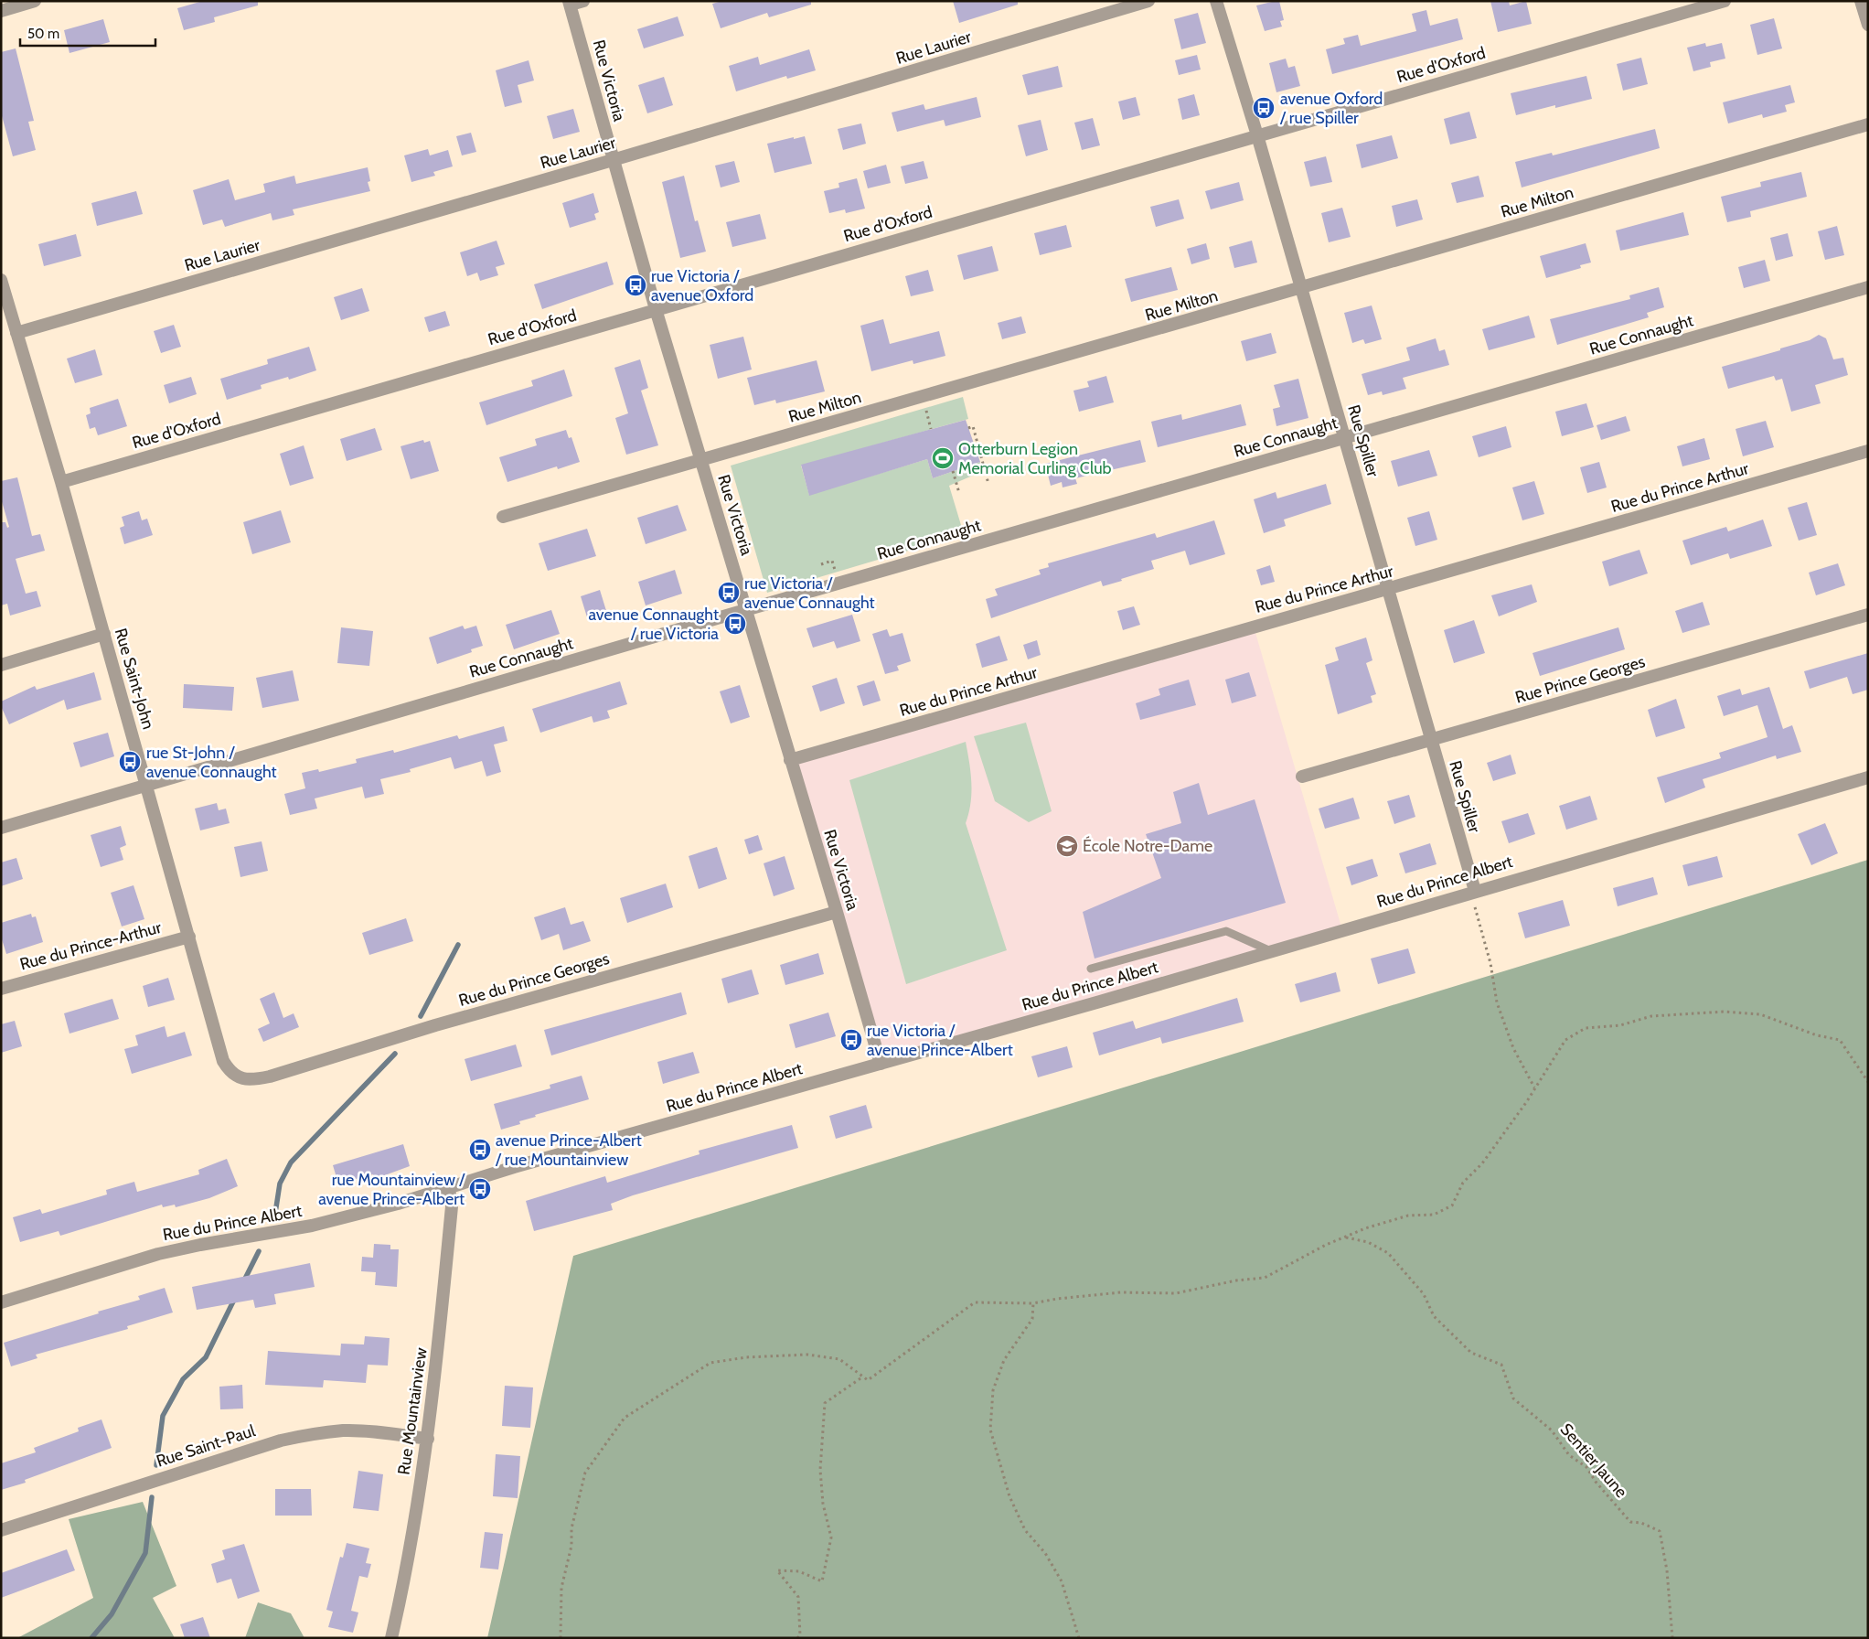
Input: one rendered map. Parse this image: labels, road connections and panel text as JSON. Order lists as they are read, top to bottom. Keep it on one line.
{"streets":{"street":["Rue Laurier","Rue d'Oxford","Rue Victoria","Rue Milton","Rue Connaught","Rue Spiller","Rue du Prince Arthur","Rue Saint-John","Rue Prince Georges","Rue du Prince Albert","Rue du Prince-Arthur","Rue du Prince Georges","Rue Mountainview","Rue Saint-Paul"],"path":["Sentier Jaune"]},"crossings":[["Rue Laurier","Rue Victoria"],["Rue Laurier","Rue Saint-John"],["Rue d'Oxford","Rue Victoria"],["Rue d'Oxford","Rue Spiller"],["Rue d'Oxford","Rue Saint-John"],["Rue Victoria","Rue Milton"],["Rue Victoria","Rue Connaught"],["Rue Victoria","Rue du Prince Arthur"],["Rue Victoria","Rue du Prince Albert"],["Rue Victoria","Rue du Prince Georges"],["Rue Milton","Rue Spiller"],["Rue Connaught","Rue Spiller"],["Rue Connaught","Rue Saint-John"],["Rue Spiller","Rue du Prince Arthur"],["Rue Spiller","Rue Prince Georges"],["Rue Spiller","Rue du Prince Albert"],["Rue Saint-John","Rue du Prince-Arthur"],["Rue Saint-John","Rue du Prince Georges"],["Rue du Prince Albert","Rue Mountainview"],["Rue Mountainview","Rue Saint-Paul"]],"places":{"bus stop":["avenue Oxford / rue Spiller","rue Victoria / avenue Oxford","rue Victoria / avenue Connaught","avenue Connaught / rue Victoria","rue St-John / avenue Connaught","rue Victoria / avenue Prince-Albert","avenue Prince-Albert / rue Mountainview","rue Mountainview / avenue Prince-Albert"],"sports":["Otterburn Legion Memorial Curling Club"],"school or university":["École Notre-Dame"]},"scale_bar":"50 m"}
